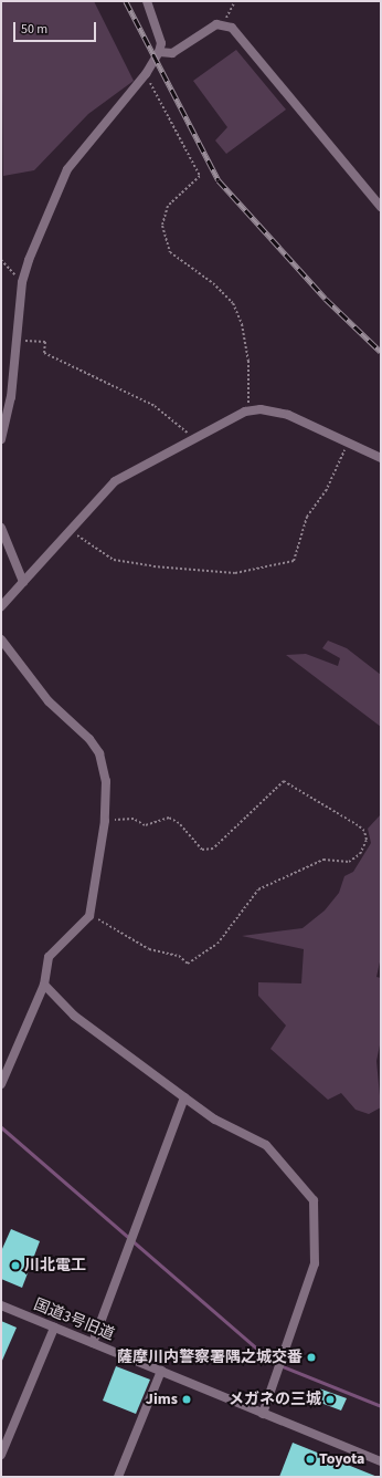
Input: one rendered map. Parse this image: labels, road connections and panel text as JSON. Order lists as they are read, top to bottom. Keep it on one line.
{"streets":{"street":["国道3号旧道"]},"places":["川北電工","薩摩川内警察署隅之城交番","Jims","メガネの三城","Toyota"],"scale_bar":"50 m"}
